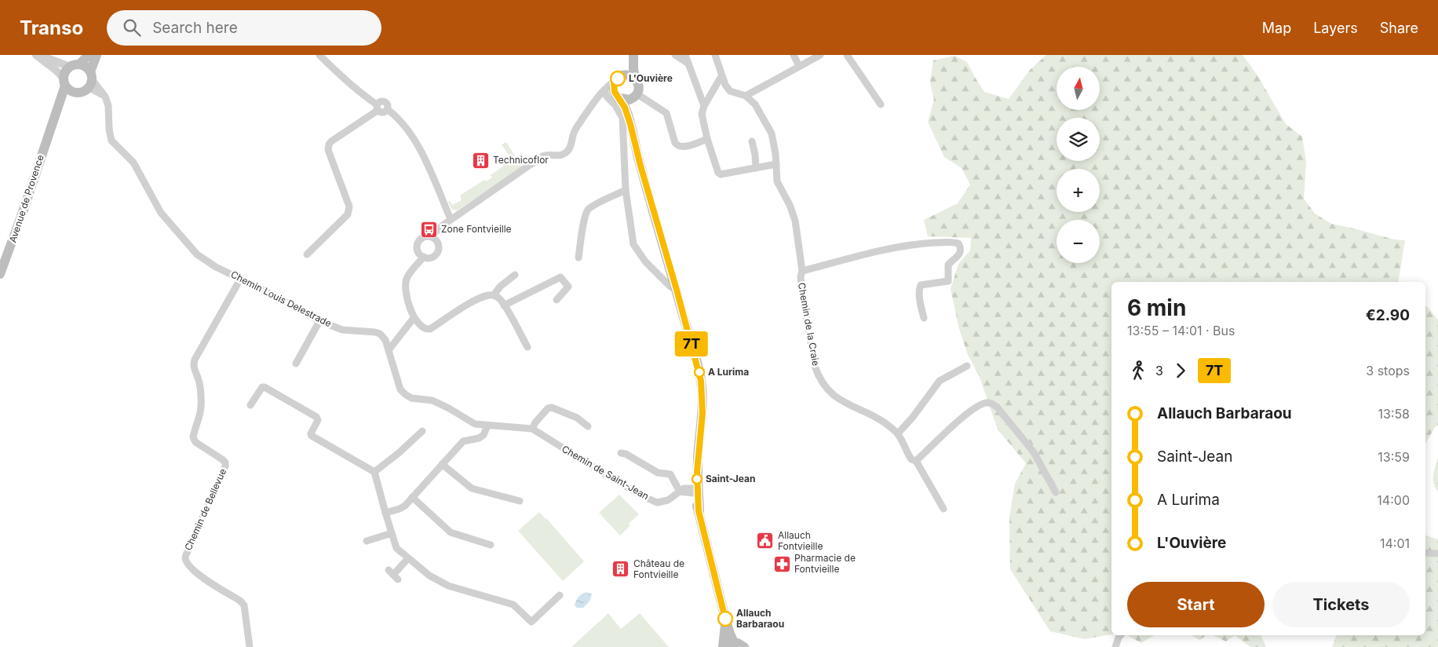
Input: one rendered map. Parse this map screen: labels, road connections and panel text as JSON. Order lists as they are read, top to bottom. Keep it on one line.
{"streets":{"main road":["Avenue de Provence"],"street":["Chemin Louis Delestrade","Chemin de la Craie","Chemin de Saint-Jean","Chemin de Bellevue"]},"crossings":[["Avenue de Provence","Chemin Louis Delestrade"],["Chemin Louis Delestrade","Chemin de Saint-Jean"],["Chemin Louis Delestrade","Chemin de Bellevue"]],"places":{"other":["L'Ouvière","A Lurima","Saint-Jean","Allauch Barbaraou"],"building":["Technicoflor","Château de Fontvieille"],"bus stop":["Zone Fontvieille"],"public building":["Allauch Fontvieille"],"pharmacy":["Pharmacie de Fontvieille"]},"lines":["bus line 7T"],"north":"top","page":{"header":"Transo","search":"Search here","nav":["Map","Layers","Share"],"on_map":"7T","map_buttons":["+","−"],"heading":["6 min","13:55 – 14:01 · Bus","€2.90"],"legs":["3","7T","3 stops"],"list":[{"name":"Allauch Barbaraou","value":"13:58"},{"name":"Saint-Jean","value":"13:59"},{"name":"A Lurima","value":"14:00"},{"name":"L'Ouvière","value":"14:01"}],"buttons":["Start","Tickets"]}}
